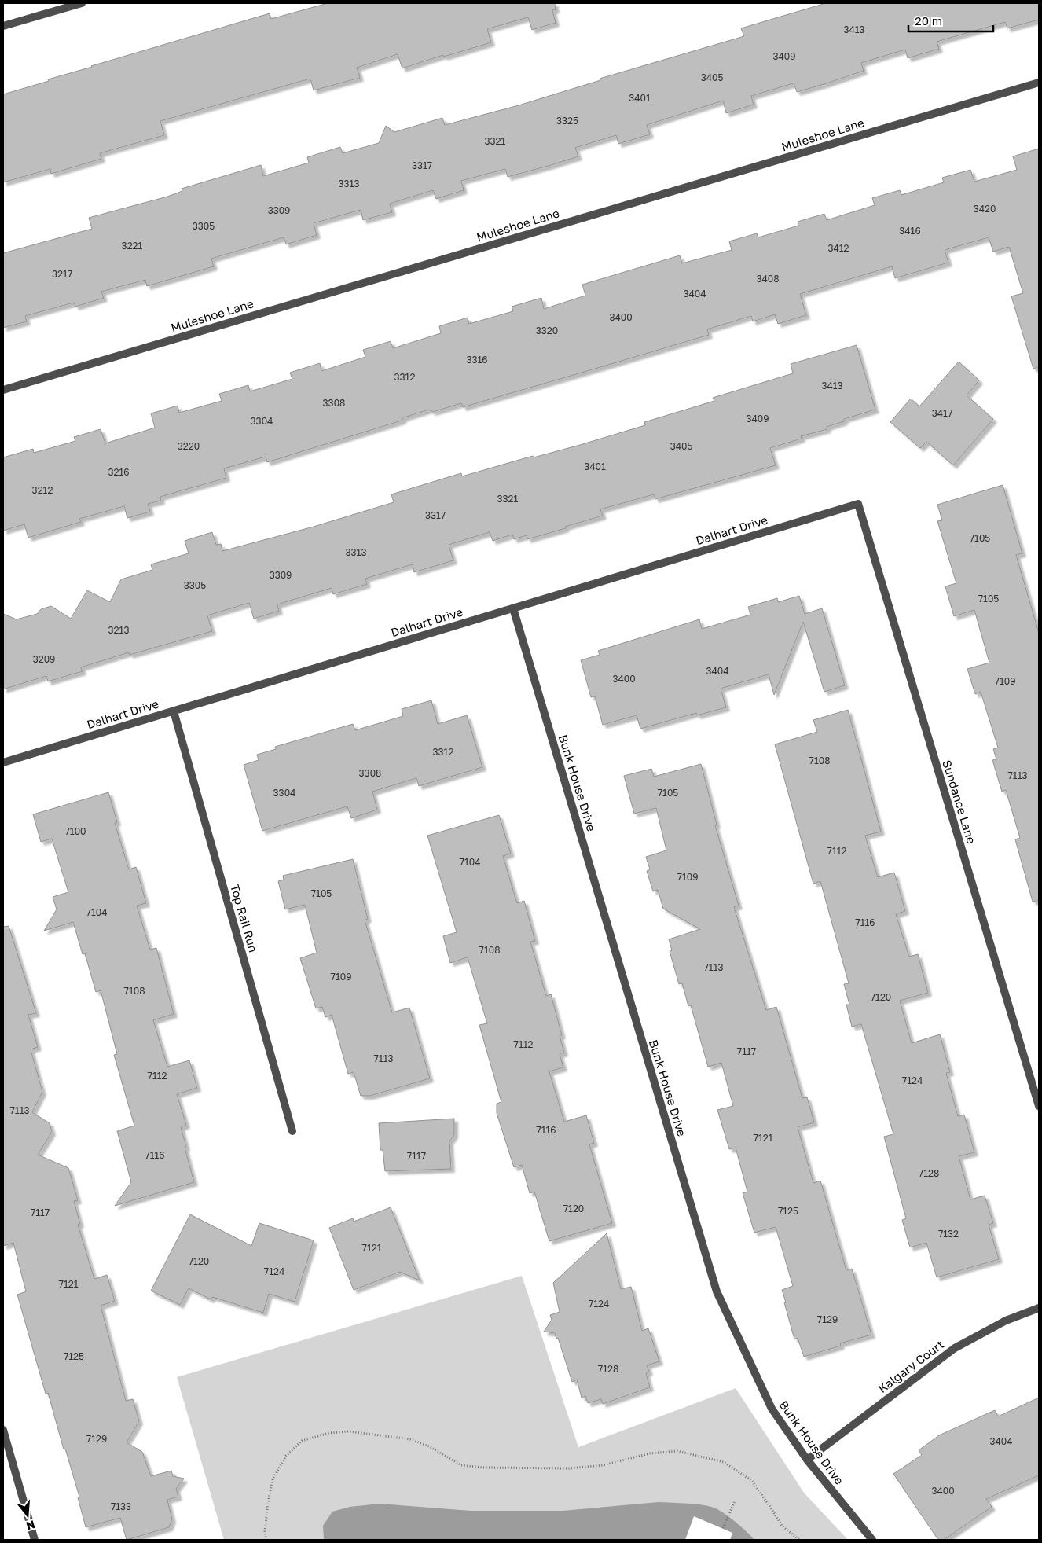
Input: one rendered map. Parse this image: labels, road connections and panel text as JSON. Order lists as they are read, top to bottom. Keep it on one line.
{"streets":{"street":["Muleshoe Lane","Dalhart Drive","Bunk House Drive","Sundance Lane","Top Rail Run","Kalgary Court"]},"crossings":[["Dalhart Drive","Bunk House Drive"],["Dalhart Drive","Sundance Lane"],["Dalhart Drive","Top Rail Run"],["Bunk House Drive","Kalgary Court"]],"house_numbers":["3413","3409","3405","3401","3325","3321","3317","3313","3420","3309","3305","3416","3221","3412","3217","3408","3404","3400","3320","3316","3312","3413","3308","3417","3409","3304","3220","3405","3401","3216","3212","3321","3317","7105","3313","3309","3305","7105","3213","3209","3404","3400","7109","3312","7108","3308","7113","3304","7105","7100","7112","7104","7109","7105","7104","7116","7108","7113","7109","7108","7120","7112","7117","7113","7112","7124","7113","7116","7121","7116","7117","7128","7120","7125","7117","7132","7121","7120","7124","7121","7124","7129","7125","7128","7129","3404","3400","7133"],"scale_bar":"20 m","north":"bottom"}
